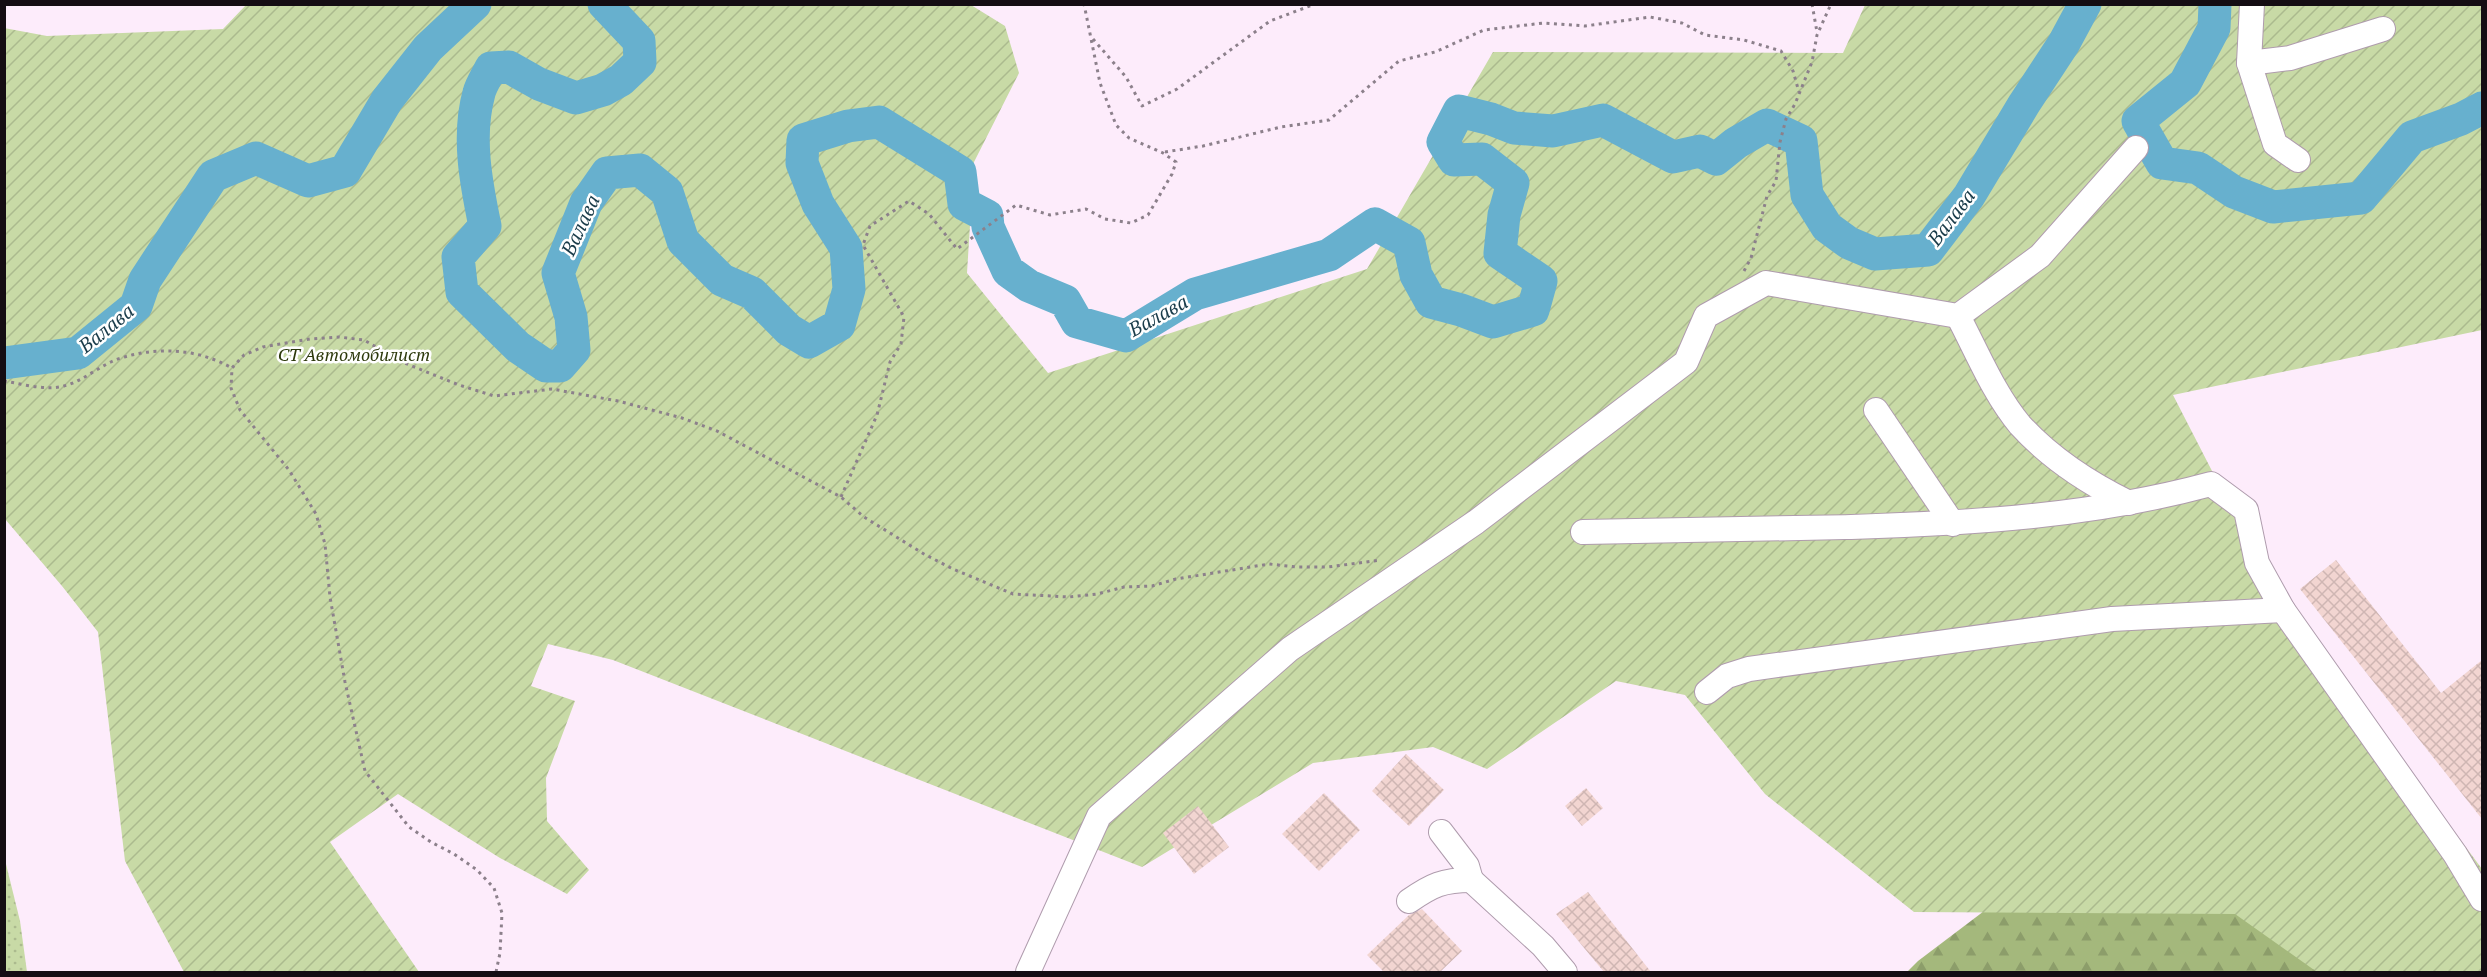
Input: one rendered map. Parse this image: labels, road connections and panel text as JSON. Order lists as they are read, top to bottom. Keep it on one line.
{"water":["Валава"],"parks":["СТ Автомобилист"]}
